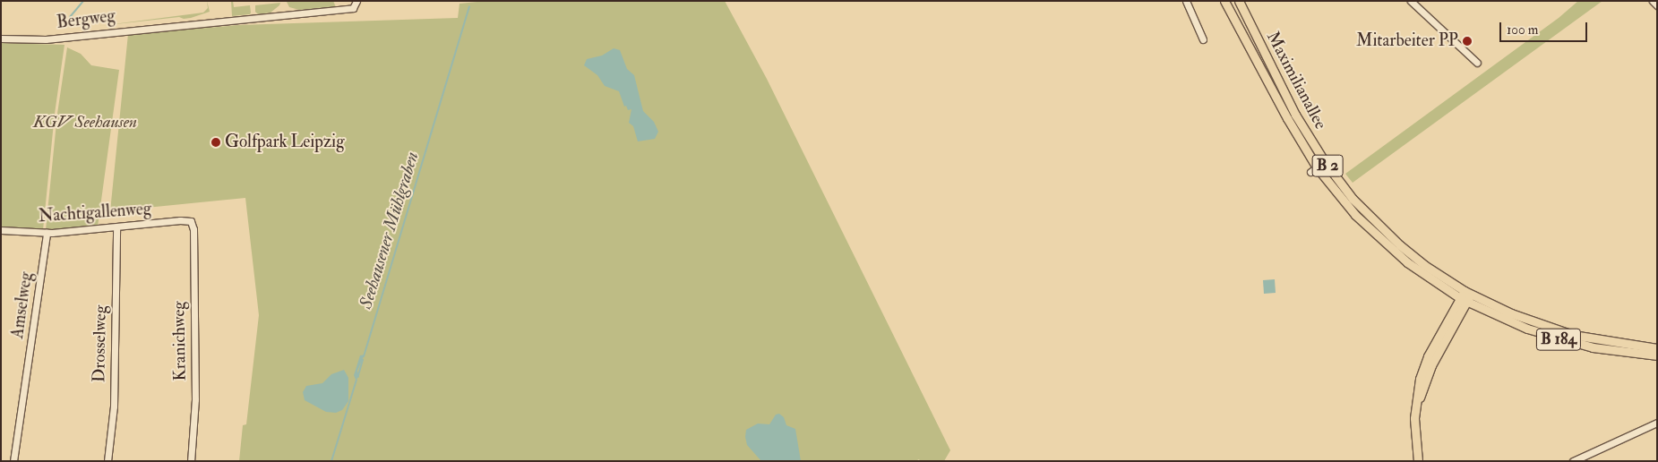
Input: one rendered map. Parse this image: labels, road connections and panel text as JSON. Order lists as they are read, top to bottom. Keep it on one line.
{"streets":{"main road":["Maximilianallee","B 2","B 184"],"street":["Bergweg","Nachtigallenweg","Amselweg","Kranichweg","Drosselweg"]},"crossings":[["Maximilianallee","B 184"],["Nachtigallenweg","Amselweg"],["Nachtigallenweg","Kranichweg"],["Nachtigallenweg","Drosselweg"]],"water":["Seehausener Mühlgraben"],"parks":["KGV Seehausen"],"places":["Mitarbeiter PP","Golfpark Leipzig"],"scale_bar":"100 m"}
